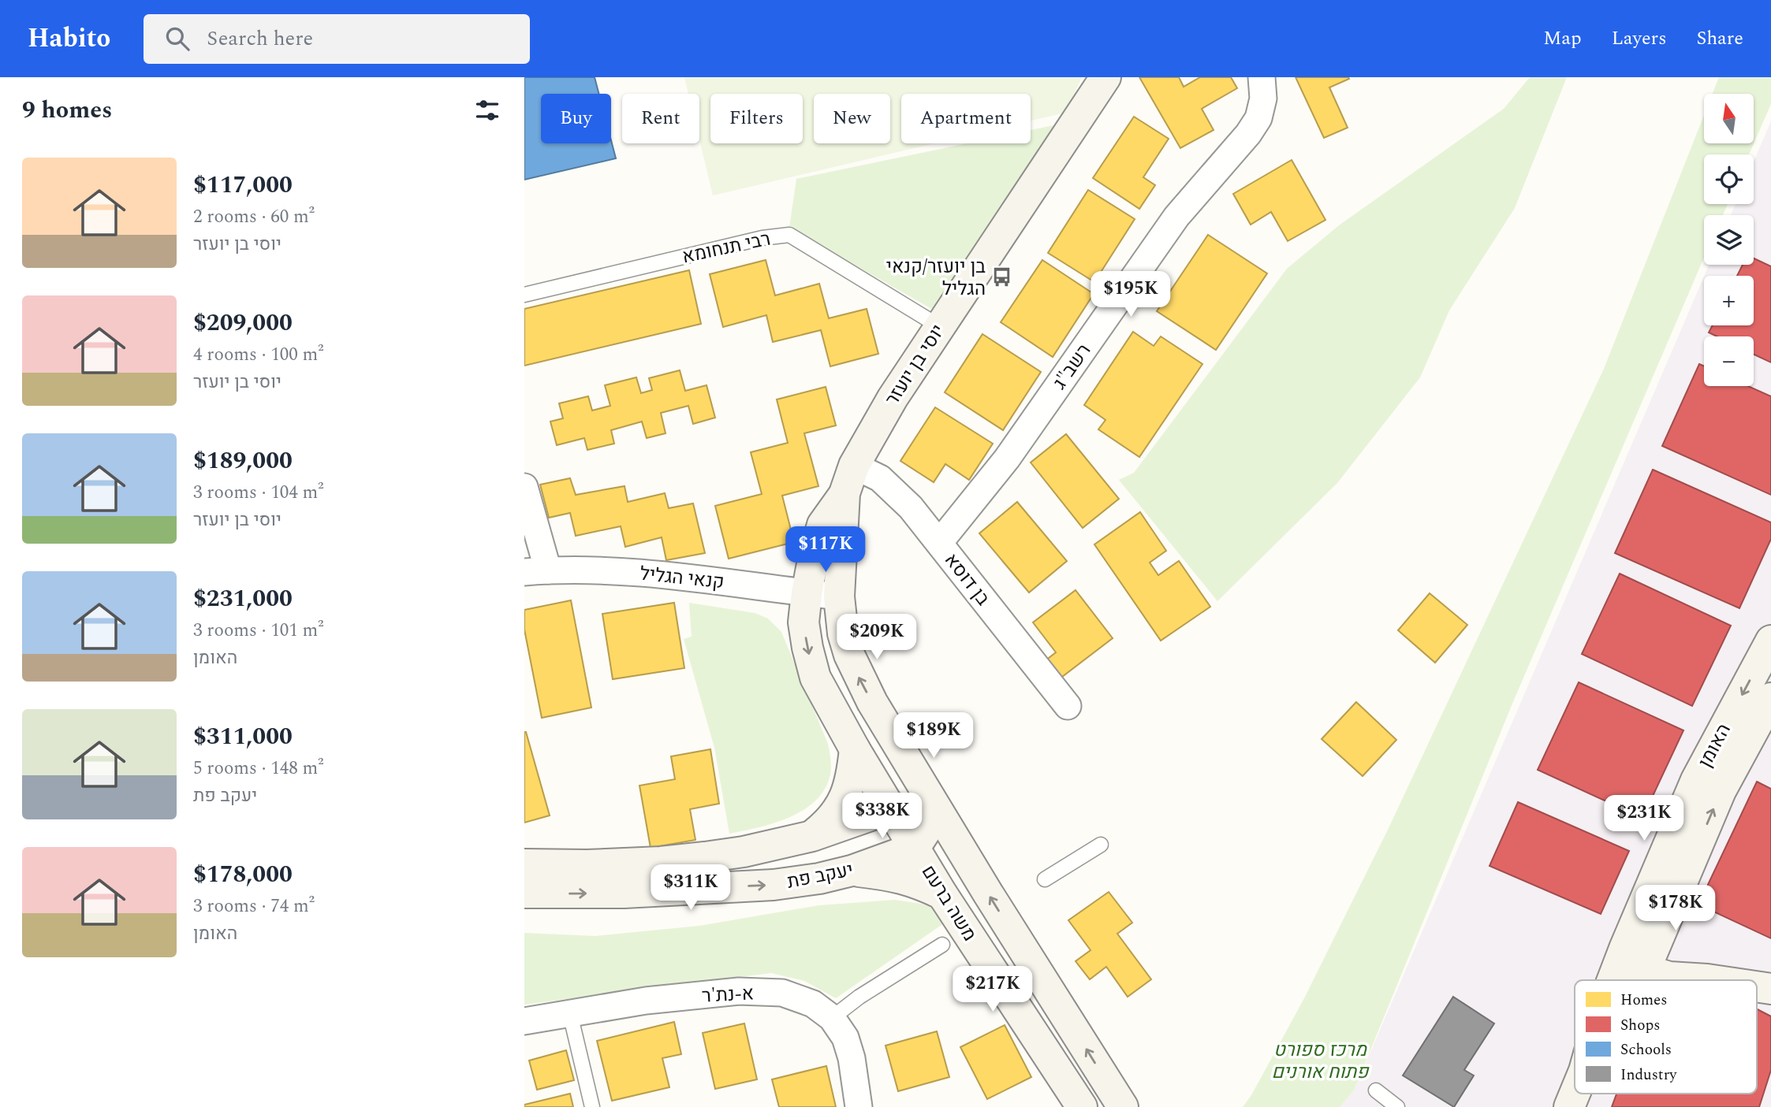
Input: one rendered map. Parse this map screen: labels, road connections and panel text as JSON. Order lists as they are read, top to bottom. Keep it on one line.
{"streets":{"street":["יוסי בן יועזר","רשב\"ג","קנאי הגליל","בן דוסא","האומן","יעקב פת","משה ברעם","א-נת'ר"],"lane":["רבי תנחומא"]},"crossings":[["רבי תנחומא","יוסי בן יועזר"],["יוסי בן יועזר","קנאי הגליל"],["יוסי בן יועזר","בן דוסא"],["יוסי בן יועזר","יעקב פת"],["יוסי בן יועזר","משה ברעם"],["רשב\"ג","בן דוסא"],["יעקב פת","משה ברעם"]],"parks":["מרכז ספורט פתוח אורנים"],"places":{"bus stop":["בן יועזר/קנאי הגליל"]},"legend":["Homes","Shops","Schools","Industry"],"north":"top","page":{"header":"Habito","search":"Search here","nav":["Map","Layers","Share"],"heading":"9 homes","map_buttons":["+","−"],"chip":["Buy","Rent","Filters","New","Apartment"],"list":[{"name":"$117,000","note":"2 rooms · 60 m² · יוסי בן יועזר"},{"name":"$209,000","note":"4 rooms · 100 m² · יוסי בן יועזר"},{"name":"$189,000","note":"3 rooms · 104 m² · יוסי בן יועזר"},{"name":"$231,000","note":"3 rooms · 101 m² · האומן"},{"name":"$311,000","note":"5 rooms · 148 m² · יעקב פת"},{"name":"$178,000","note":"3 rooms · 74 m² · האומן"}],"price":["$195K","$117K","$209K","$189K","$338K","$231K","$311K","$178K","$217K"]}}
